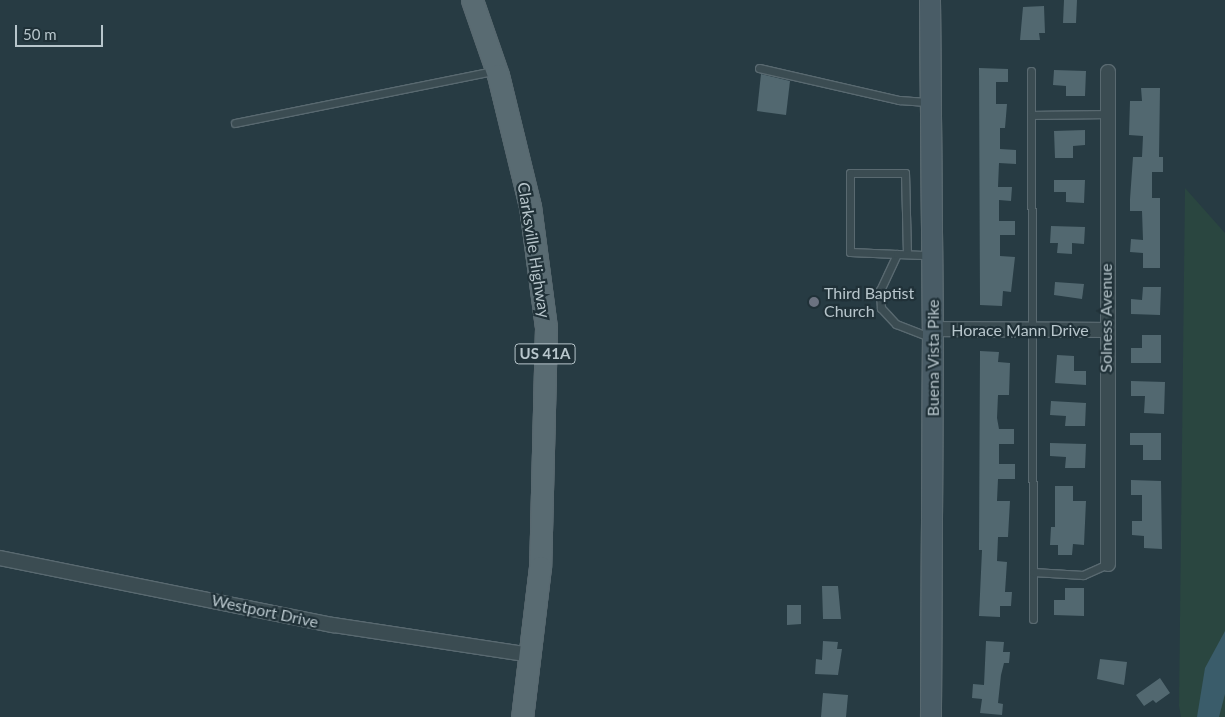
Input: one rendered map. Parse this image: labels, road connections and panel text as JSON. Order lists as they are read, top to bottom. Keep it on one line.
{"streets":{"main road":["Clarksville Highway","US 41A","Buena Vista Pike"],"street":["Solness Avenue","Horace Mann Drive","Westport Drive"]},"crossings":[["Clarksville Highway","Westport Drive"],["Solness Avenue","Horace Mann Drive"],["Horace Mann Drive","Buena Vista Pike"]],"places":["Third Baptist Church"],"scale_bar":"50 m"}
